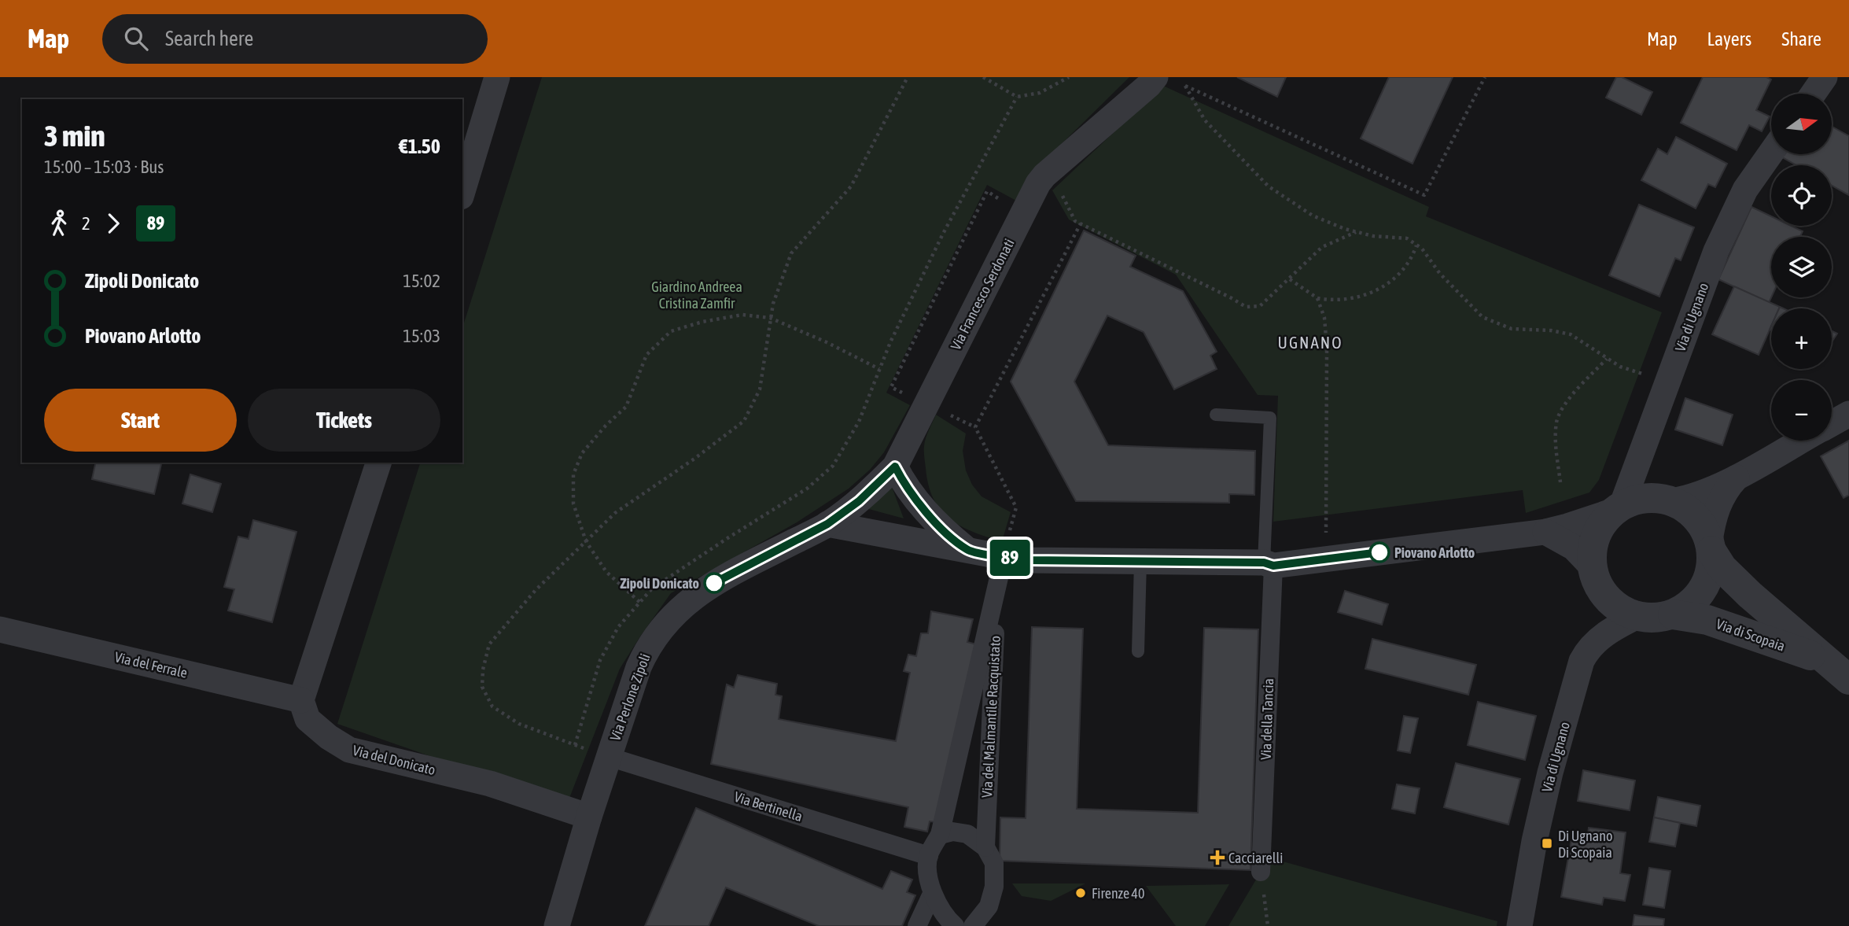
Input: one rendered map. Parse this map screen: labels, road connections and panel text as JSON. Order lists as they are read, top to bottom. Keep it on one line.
{"streets":{"street":["Via Francesco Serdonati","Via di Ugnano","Via di Scopaia","Via del Ferrale","Via Perlone Zipoli","Via del Malmantile Racquistato","Via della Tancia","Via del Donicato","Via Bertinella"]},"crossings":[["Via Francesco Serdonati","Via Perlone Zipoli"],["Via di Ugnano","Via di Scopaia"],["Via del Ferrale","Via del Donicato"],["Via Perlone Zipoli","Via del Donicato"],["Via Perlone Zipoli","Via Bertinella"],["Via del Malmantile Racquistato","Via Bertinella"]],"districts":["UGNANO"],"parks":["Giardino Andreea Cristina Zamfir"],"places":{"other":["Piovano Arlotto","Zipoli Donicato","Firenze 40"],"transit":["Di Ugnano Di Scopaia"],"health":["Cacciarelli"]},"lines":["bus line 89"],"north":"right","page":{"header":"Map","search":"Search here","nav":["Map","Layers","Share"],"on_map":"89","map_buttons":["+","−"],"heading":["3 min","15:00 – 15:03 · Bus","€1.50"],"legs":["2","89"],"list":[{"name":"Zipoli Donicato","value":"15:02"},{"name":"Piovano Arlotto","value":"15:03"}],"buttons":["Start","Tickets"]}}
